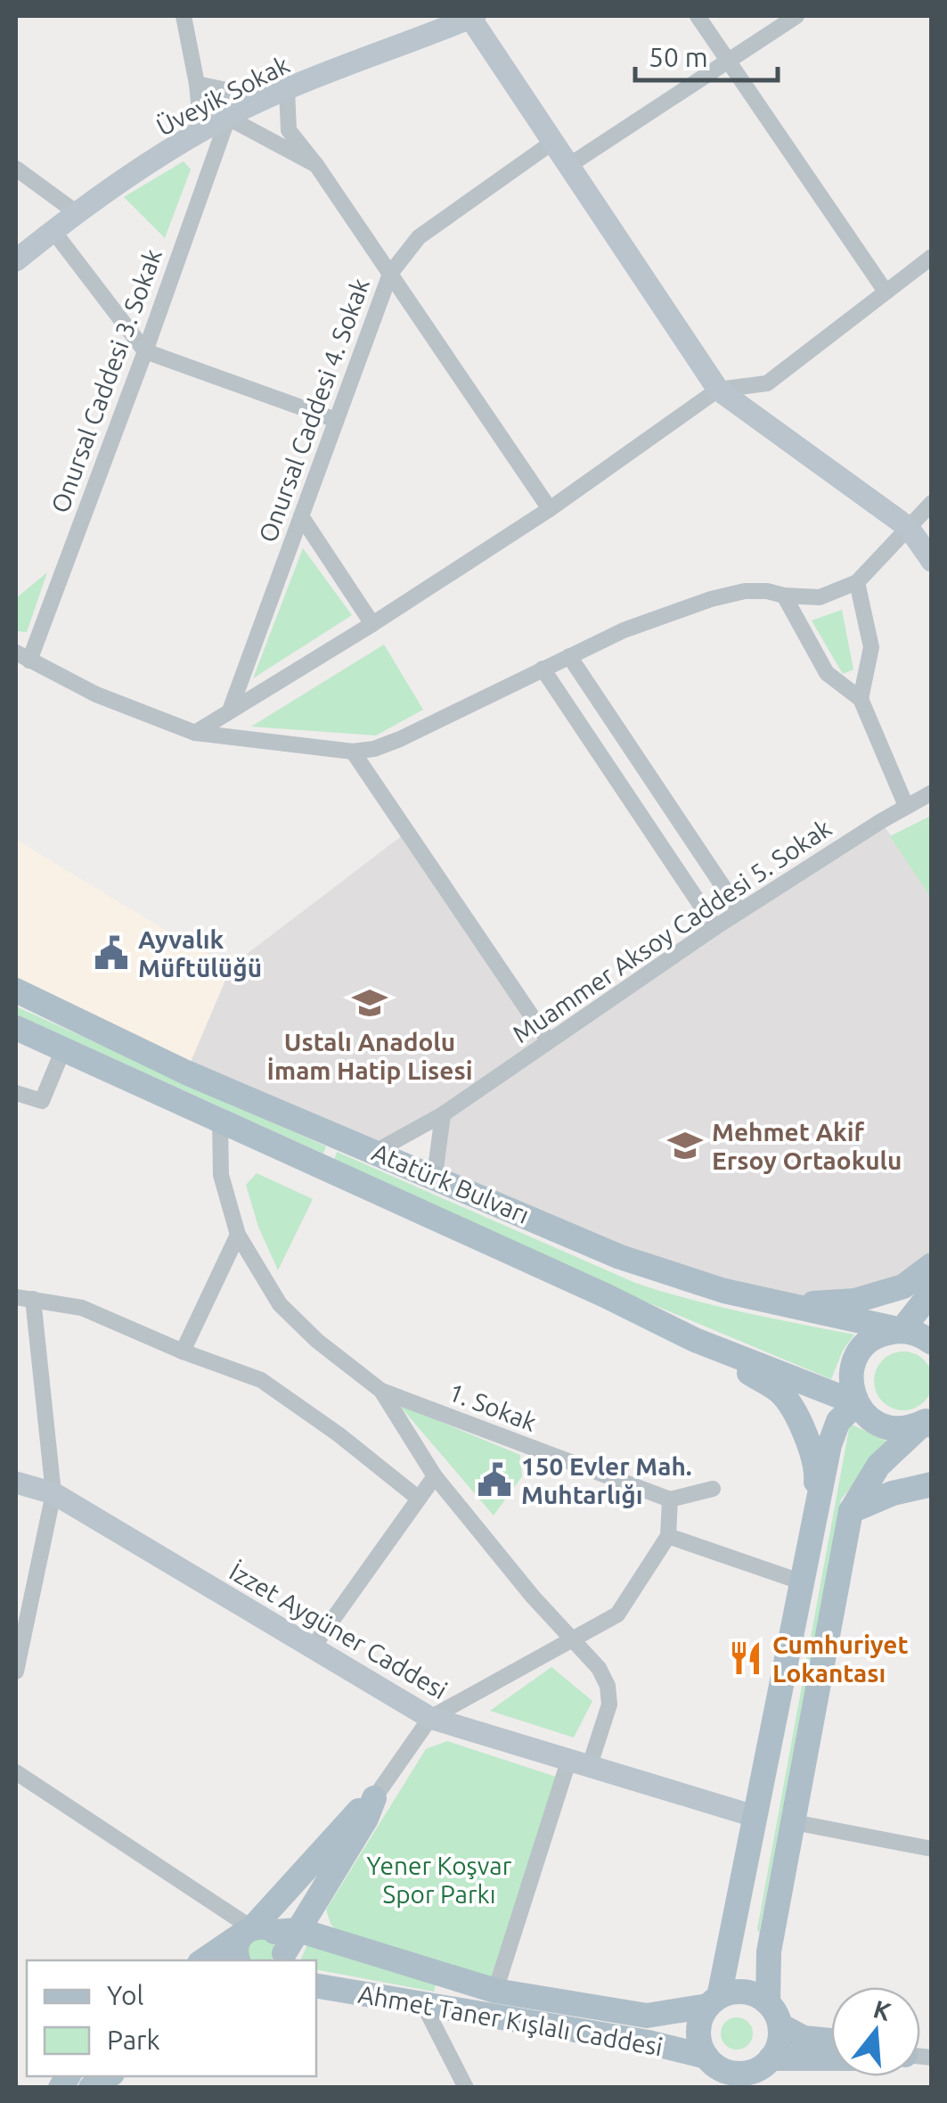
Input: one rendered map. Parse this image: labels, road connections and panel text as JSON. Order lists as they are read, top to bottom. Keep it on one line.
{"streets":{"main road":["Atatürk Bulvarı","Ahmet Taner Kışlalı Caddesi"],"street":["Üveyik Sokak","Onursal Caddesi 3. Sokak","Onursal Caddesi 4. Sokak","Muammer Aksoy Caddesi 5. Sokak","1. Sokak","İzzet Aygüner Caddesi"]},"crossings":[["Üveyik Sokak","Onursal Caddesi 3. Sokak"],["Muammer Aksoy Caddesi 5. Sokak","Atatürk Bulvarı"]],"parks":["Yener Koşvar Spor Parkı"],"places":{"public building":["Ayvalık Müftülüğü","150 Evler Mah. Muhtarlığı"],"school or university":["Ustalı Anadolu İmam Hatip Lisesi","Mehmet Akif Ersoy Ortaokulu"],"restaurant":["Cumhuriyet Lokantası"]},"legend":["Yol","Park"],"scale_bar":"50 m","north":"top"}
